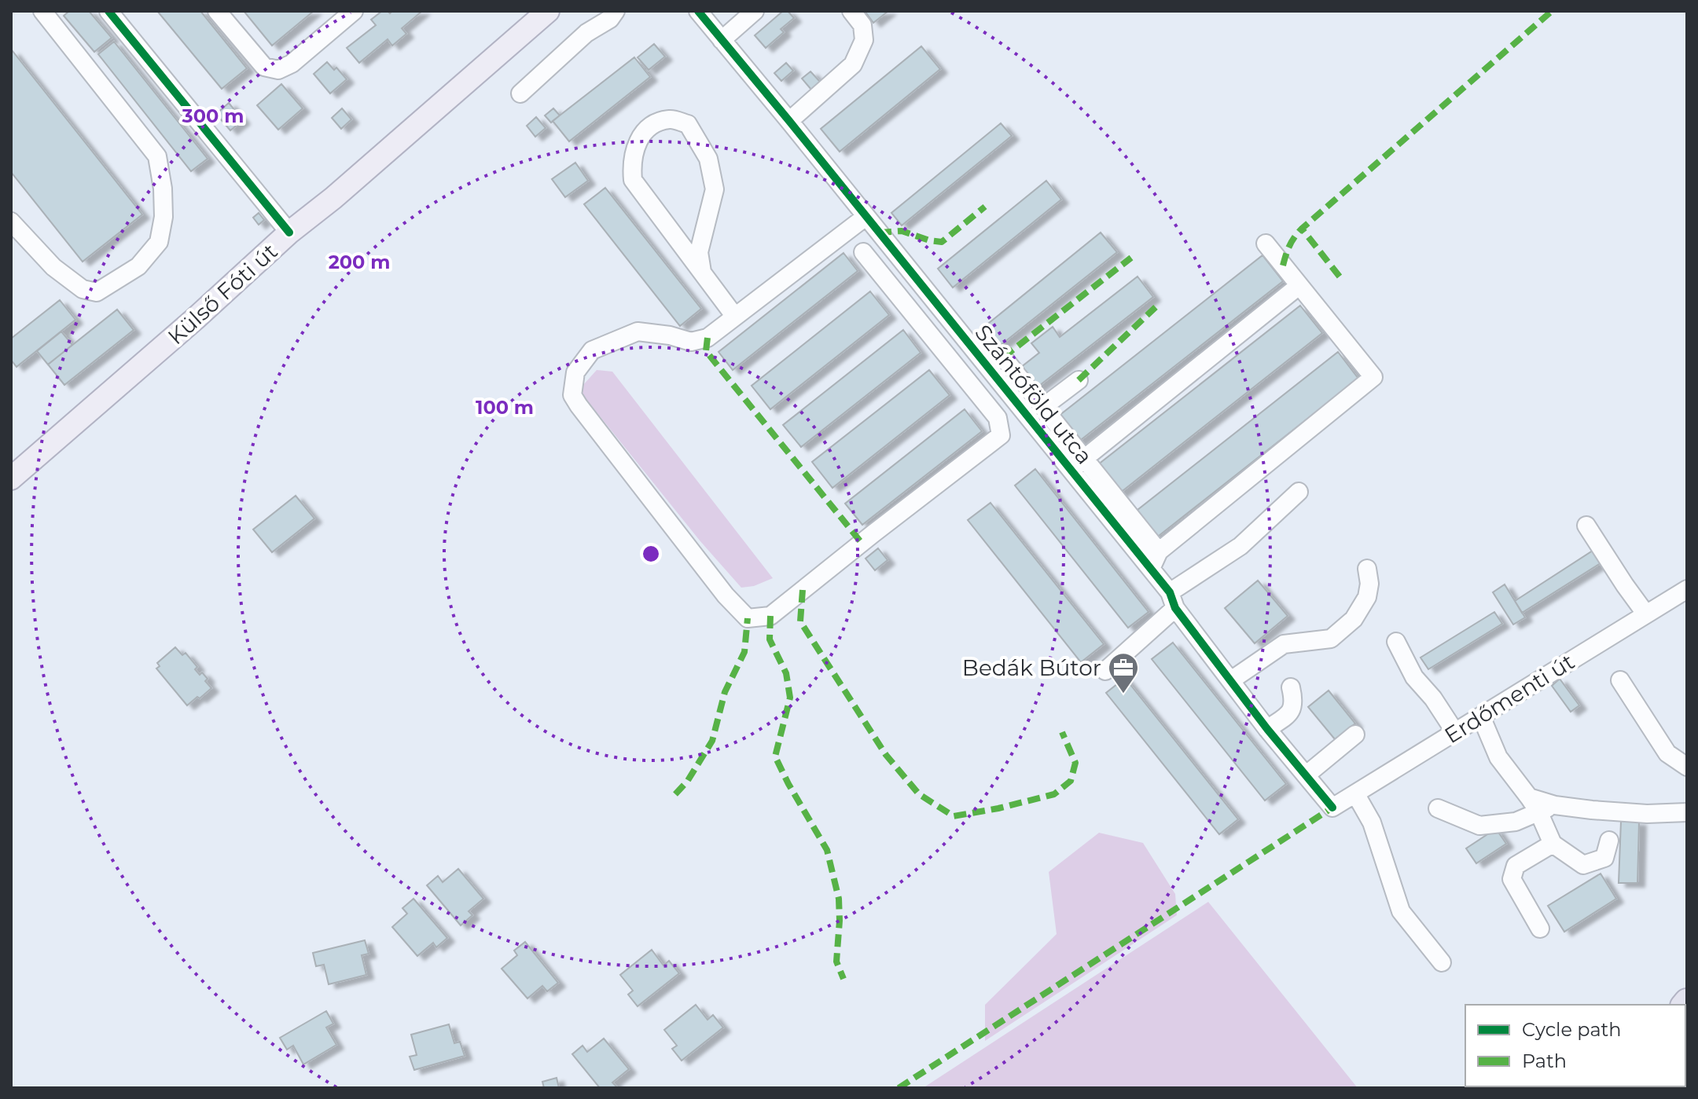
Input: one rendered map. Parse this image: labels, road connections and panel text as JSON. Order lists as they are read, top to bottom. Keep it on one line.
{"streets":{"main road":["Külső Fóti út"],"street":["Szántóföld utca","Erdőmenti út"]},"crossings":[["Szántóföld utca","Erdőmenti út"]],"places":{"office":["Bedák Bútor"]},"legend":["Cycle path","Path"],"rings":["300 m","200 m","100 m"]}
